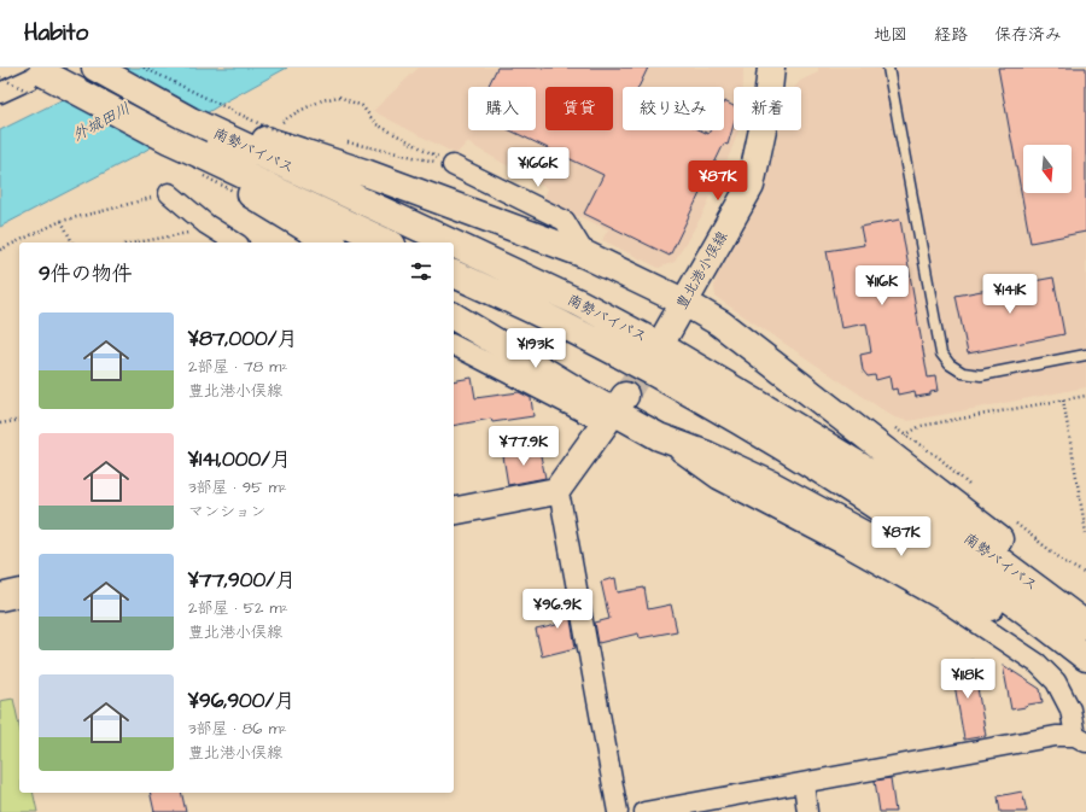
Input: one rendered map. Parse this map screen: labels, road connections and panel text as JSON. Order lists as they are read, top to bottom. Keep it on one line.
{"streets":{"main road":["南勢バイパス","豊北港小俣線"]},"water":["外城田川"],"north":"bottom","page":{"header":"Habito","nav":["地図","経路","保存済み"],"chip":["購入","賃貸","絞り込み","新着"],"price":["¥166K","¥87K","¥116K","¥141K","¥193K","¥77.9K","¥87K","¥96.9K","¥118K"],"heading":"9件の物件","list":[{"name":"¥87,000/月","note":"2部屋 · 78 m² · 豊北港小俣線"},{"name":"¥141,000/月","note":"3部屋 · 95 m² · マンション"},{"name":"¥77,900/月","note":"2部屋 · 52 m² · 豊北港小俣線"},{"name":"¥96,900/月","note":"3部屋 · 86 m² · 豊北港小俣線"}]}}
